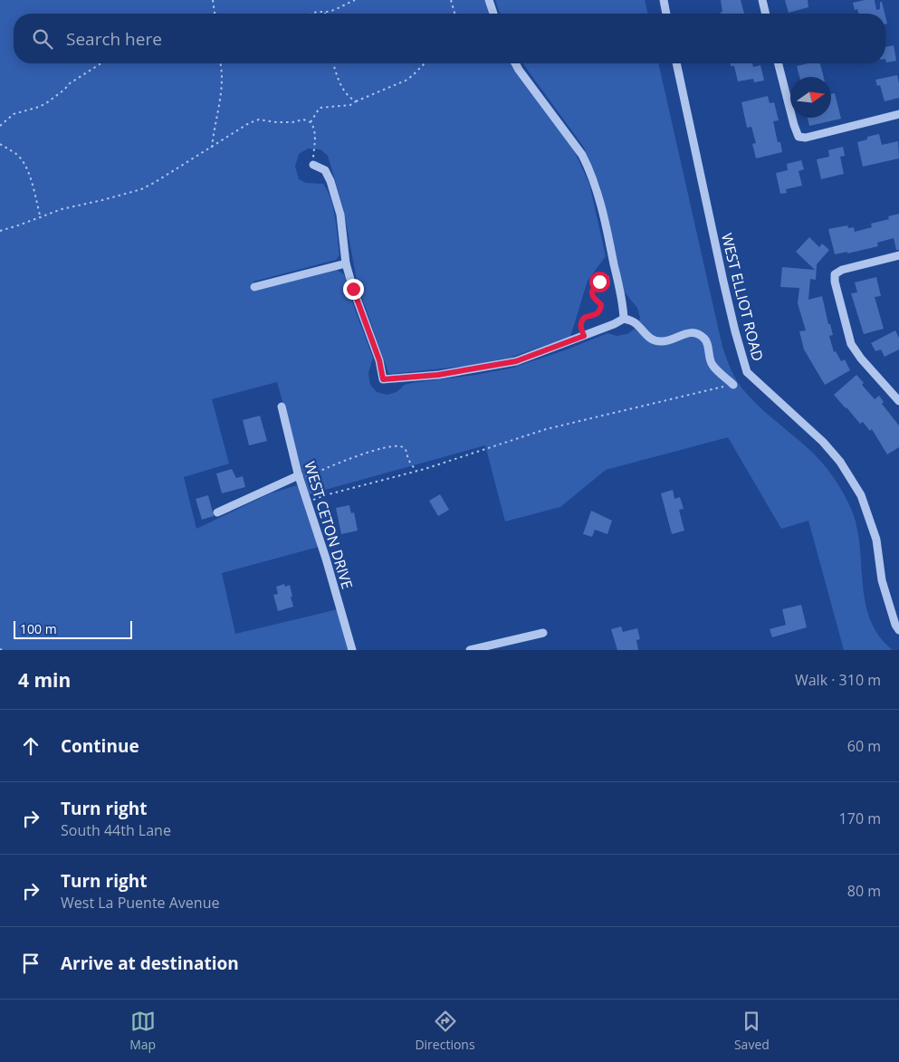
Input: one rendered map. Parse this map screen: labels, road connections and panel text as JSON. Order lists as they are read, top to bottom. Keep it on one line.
{"streets":{"street":["WEST ELLIOT ROAD","WEST CETON DRIVE"]},"scale_bar":"100 m","north":"right","page":{"search":"Search here","scale":"100 m","heading":["4 min","Walk · 310 m"],"list":[["Continue","60 m"],["Turn right","South 44th Lane","170 m"],["Turn right","West La Puente Avenue","80 m"],"Arrive at destination"],"nav":["Map","Directions","Saved"]}}
